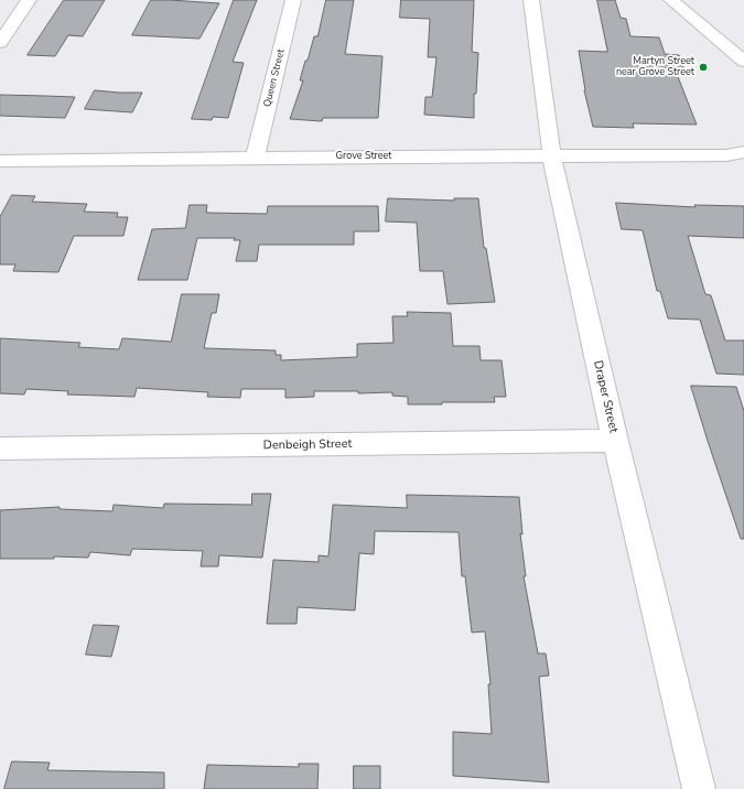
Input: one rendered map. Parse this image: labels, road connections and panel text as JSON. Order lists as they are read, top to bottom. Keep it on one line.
{"streets":{"street":["Queen Street","Grove Street","Draper Street","Denbeigh Street"]},"crossings":[["Queen Street","Grove Street"],["Grove Street","Draper Street"],["Draper Street","Denbeigh Street"]],"places":["Martyn Street near Grove Street"]}
